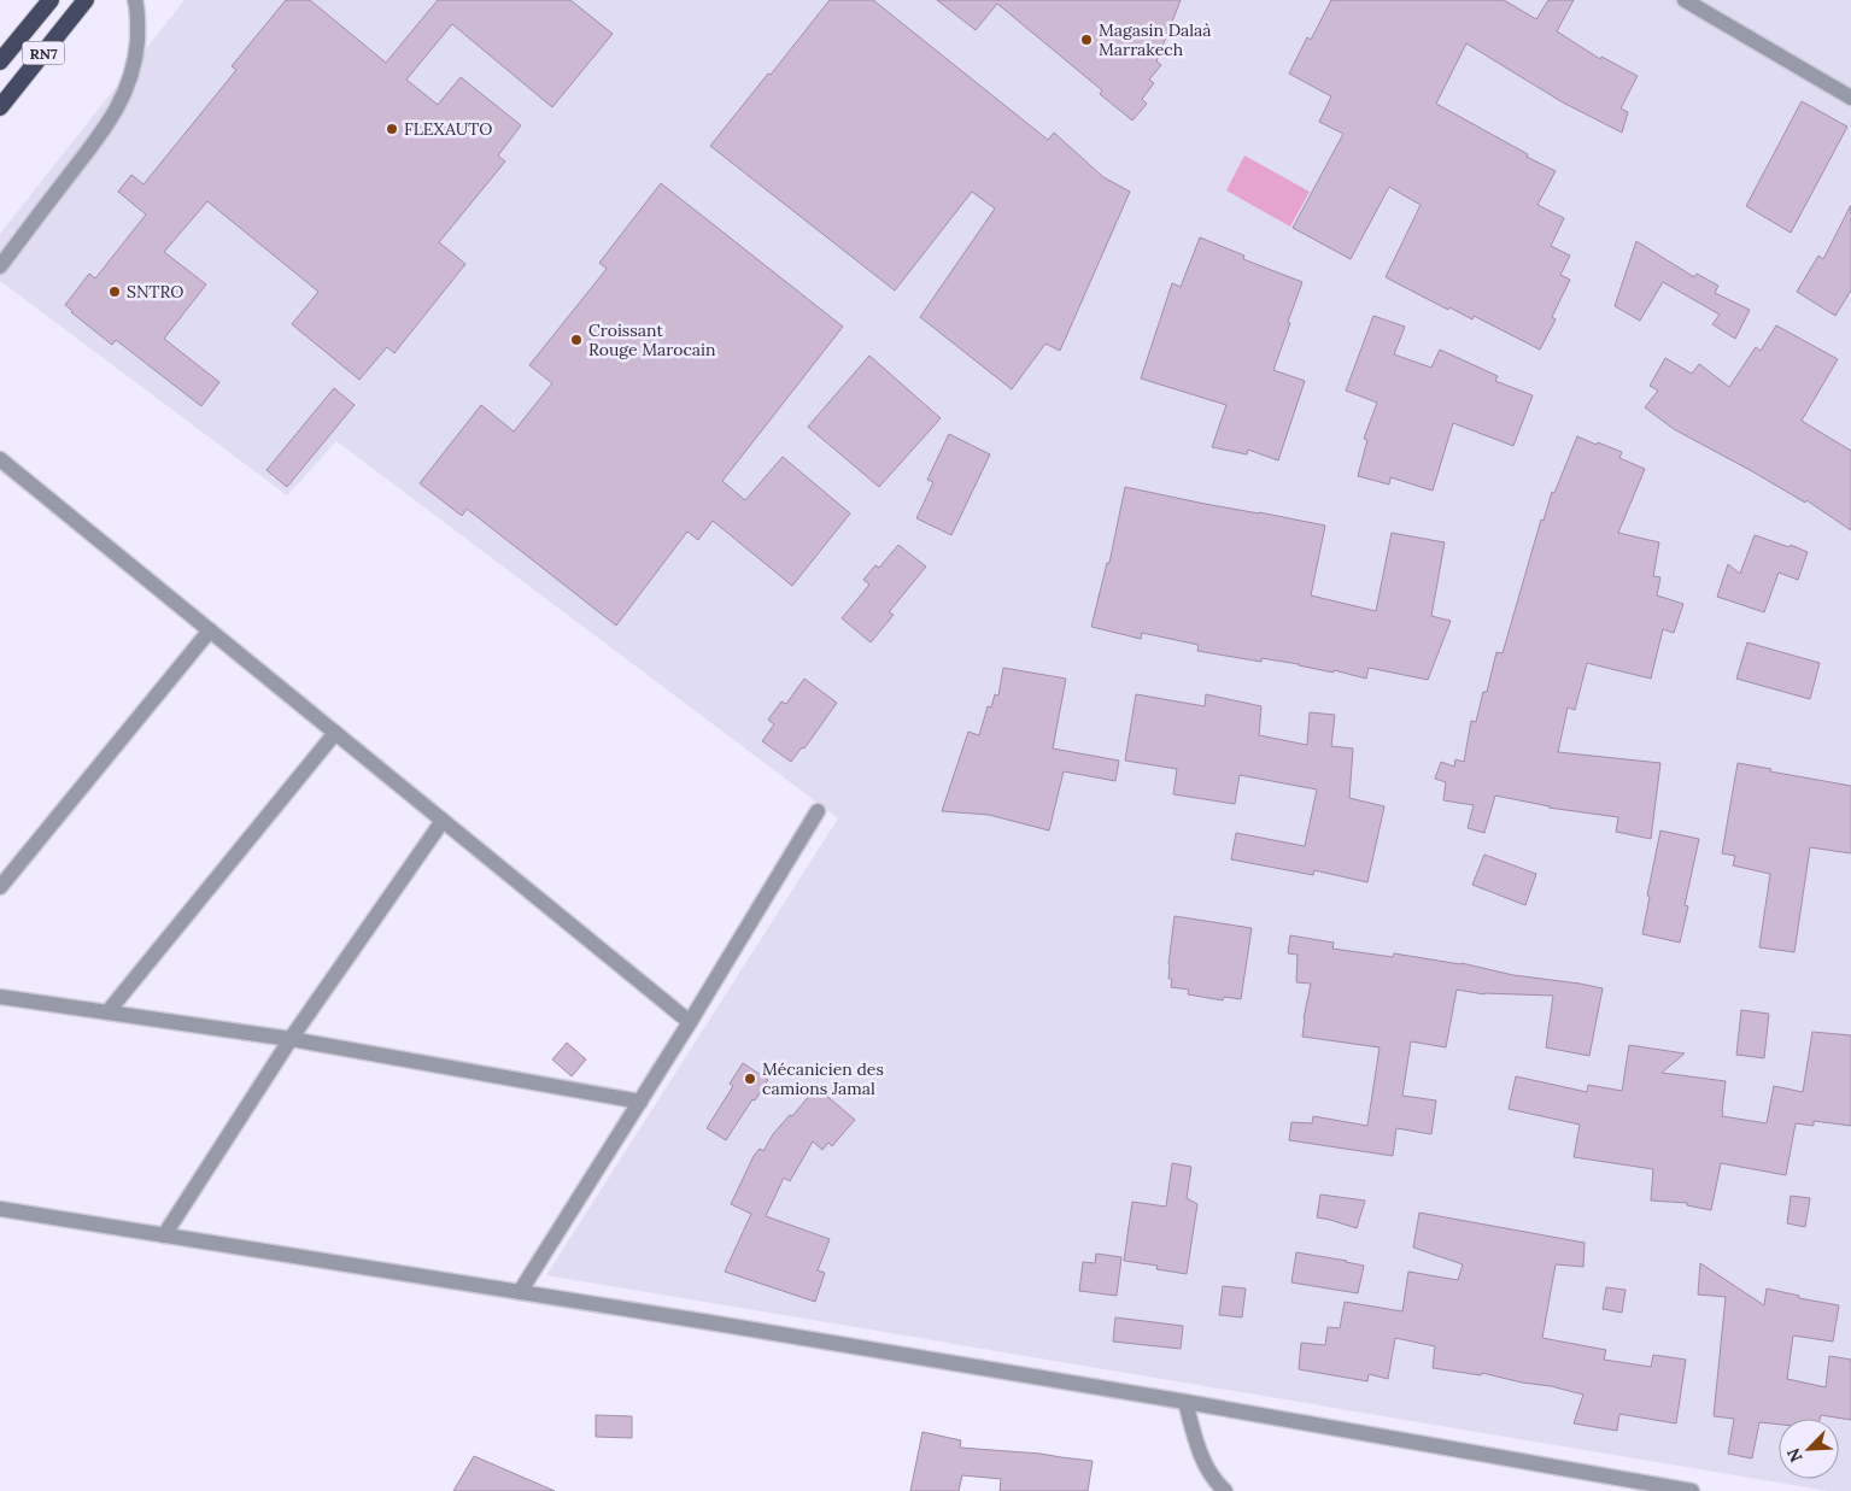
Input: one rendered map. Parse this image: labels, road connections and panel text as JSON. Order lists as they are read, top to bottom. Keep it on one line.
{"streets":{"highway":["RN7"]},"places":["Magasin Dalaà Marrakech","FLEXAUTO","SNTRO","Croissant Rouge Marocain","Mécanicien des camions Jamal"],"north":"bottom left"}
